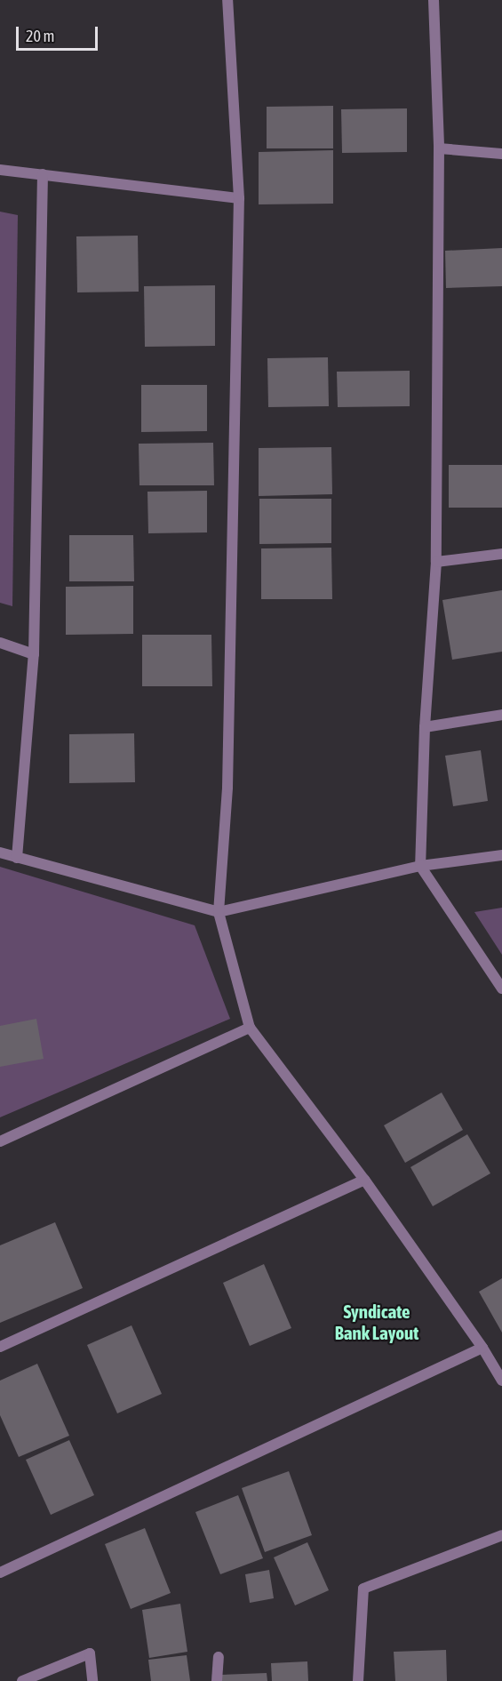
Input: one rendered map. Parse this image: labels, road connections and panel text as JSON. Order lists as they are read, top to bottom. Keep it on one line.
{"districts":["Syndicate Bank Layout"],"scale_bar":"20 m"}
